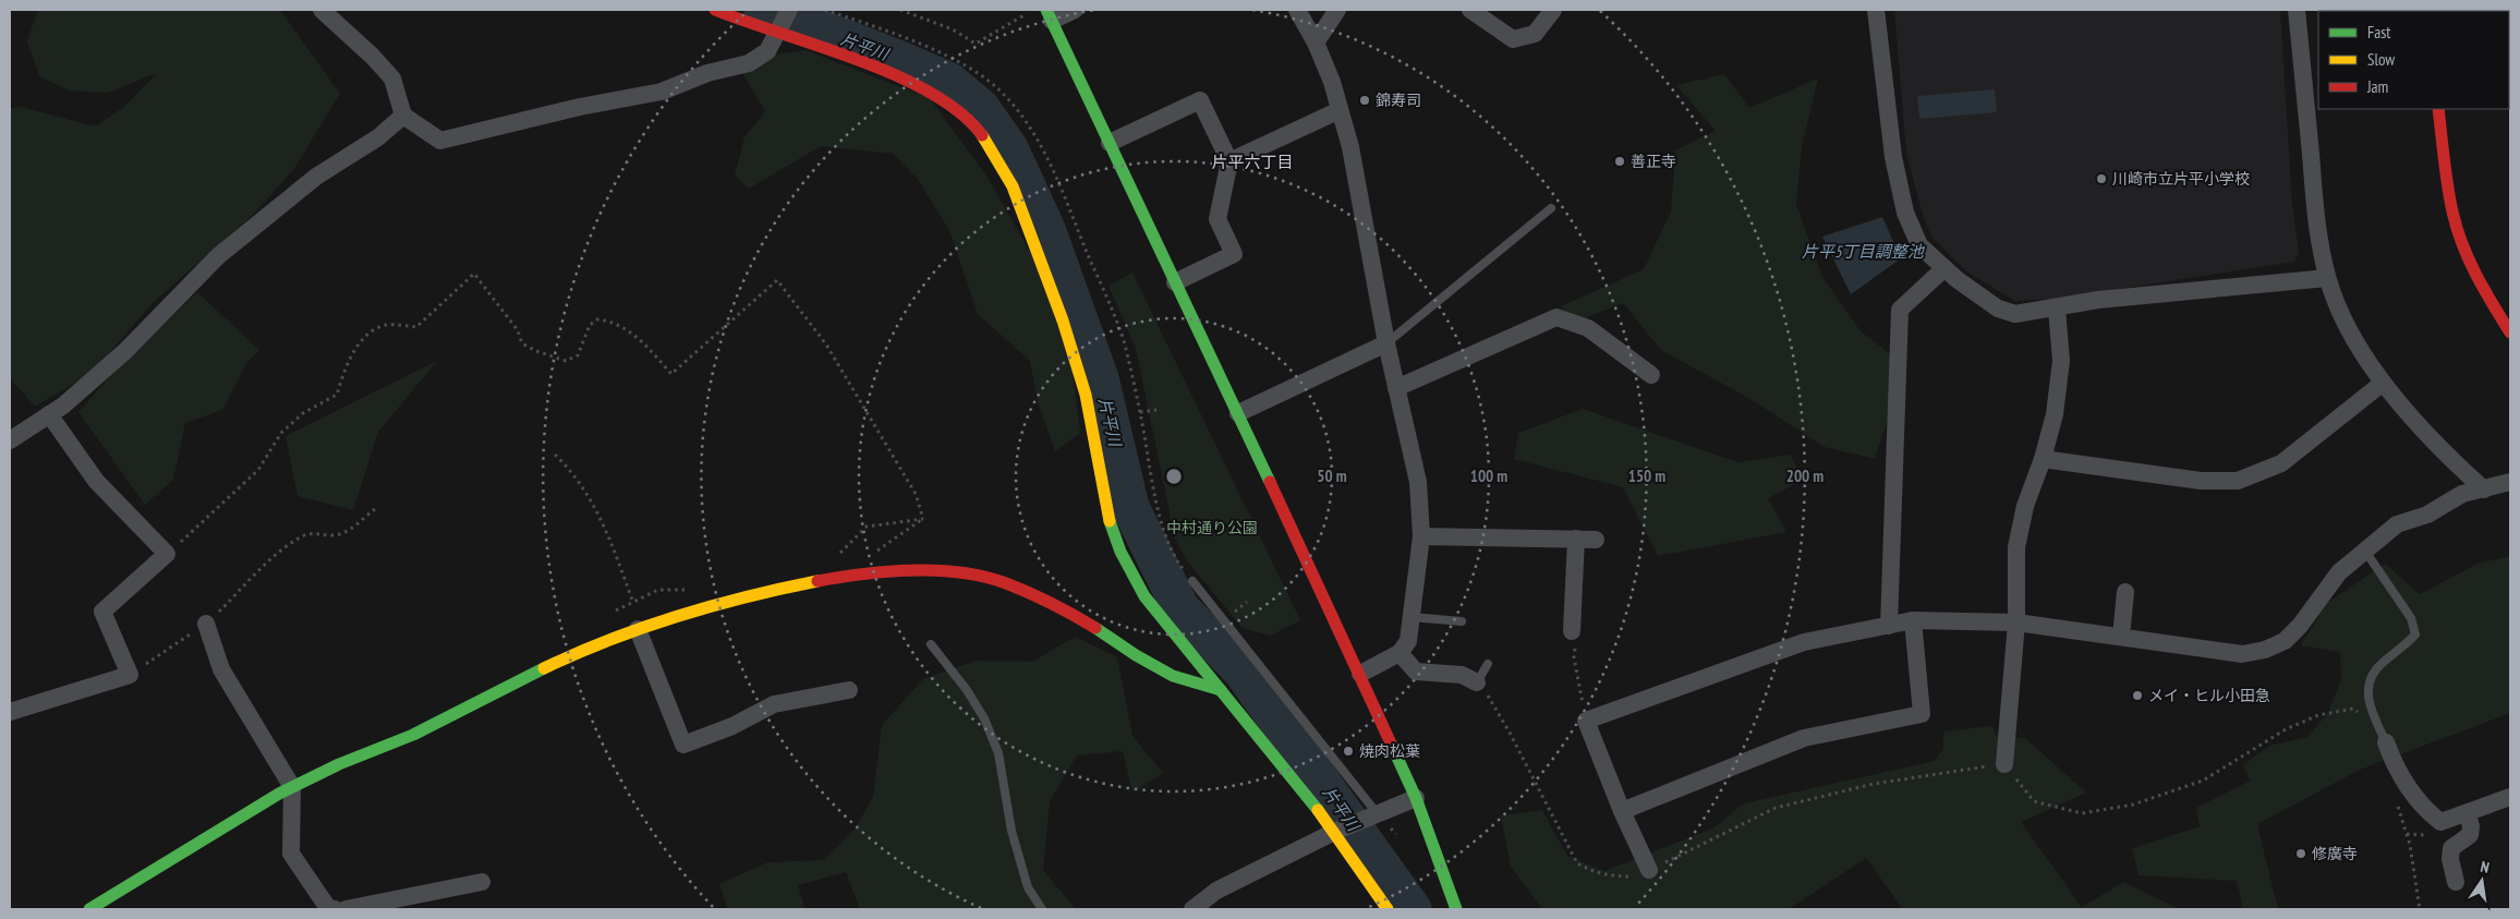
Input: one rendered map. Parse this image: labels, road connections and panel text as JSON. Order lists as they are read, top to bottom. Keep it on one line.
{"districts":["片平六丁目"],"water":["片平川","片平5丁目調整池"],"parks":["中村通り公園"],"places":["錦寿司","善正寺","川崎市立片平小学校","メイ・ヒル小田急","焼肉松葉","修廣寺"],"legend":["Fast","Slow","Jam"],"north":"top","rings":["50 m","100 m","150 m","200 m"]}
